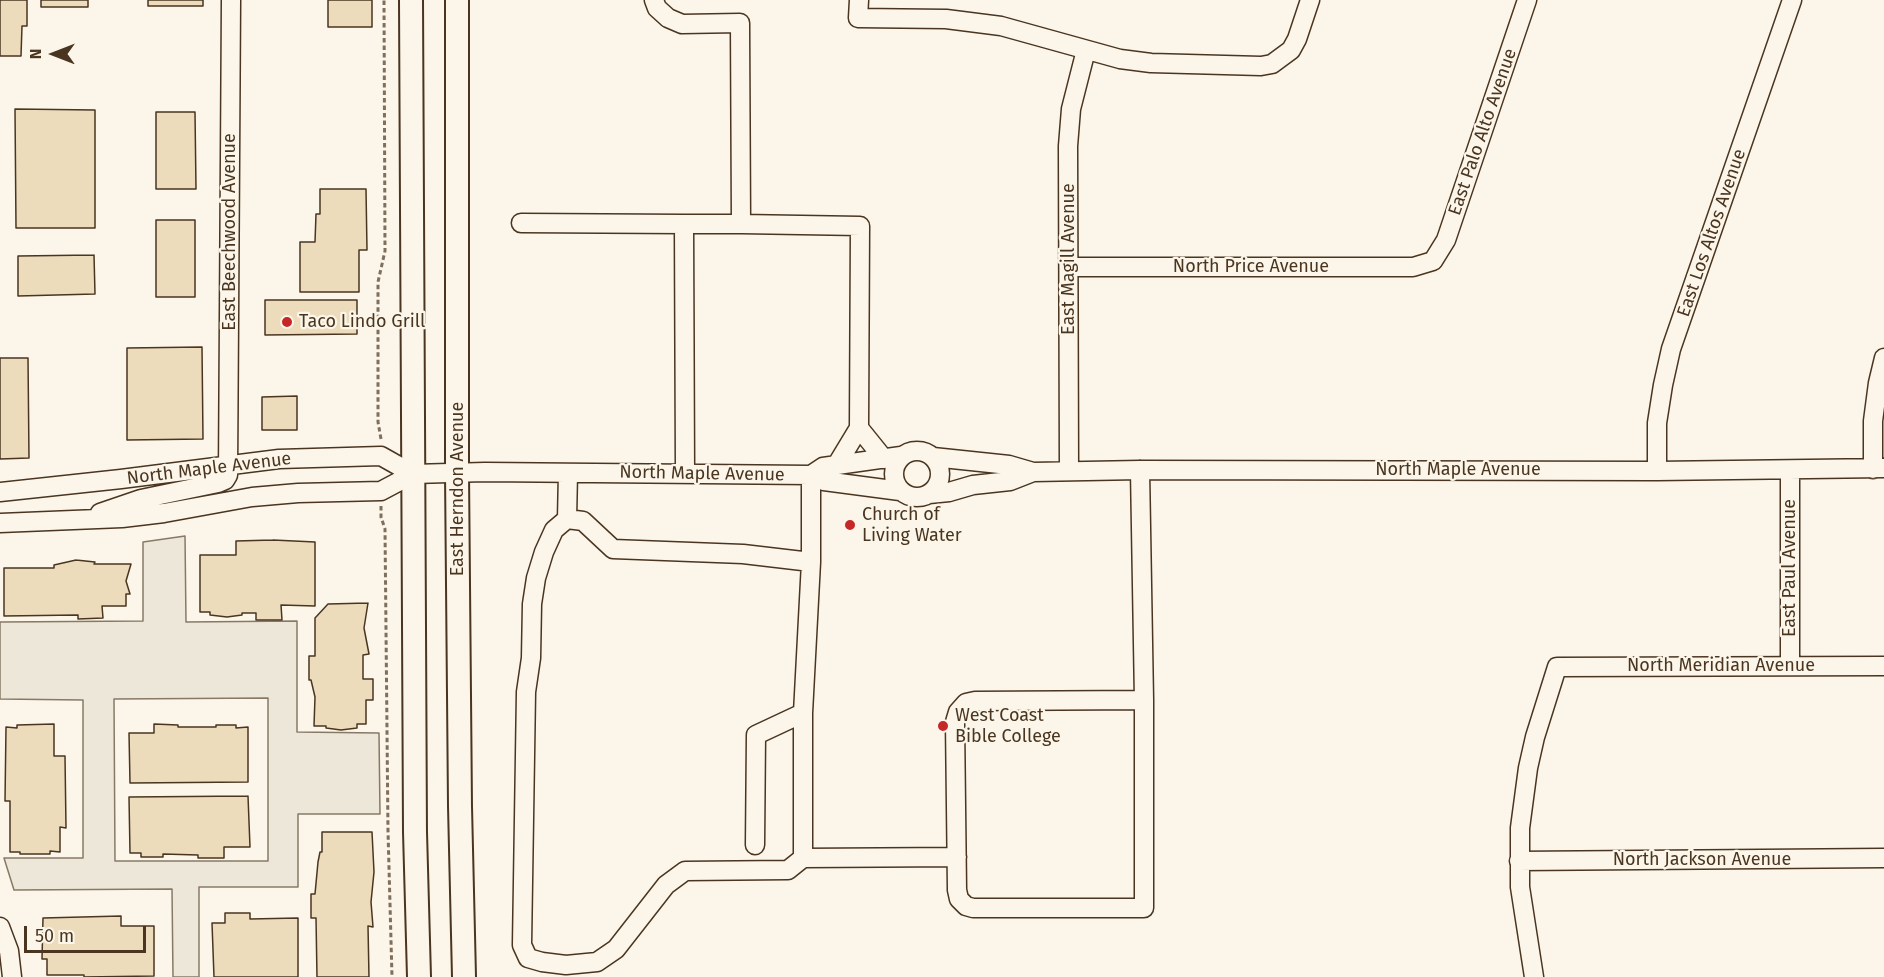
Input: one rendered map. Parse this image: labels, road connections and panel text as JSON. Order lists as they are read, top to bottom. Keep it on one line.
{"streets":{"main road":["East Herndon Avenue"],"street":["East Palo Alto Avenue","East Beechwood Avenue","East Los Altos Avenue","East Magill Avenue","North Price Avenue","North Maple Avenue","East Paul Avenue","North Meridian Avenue","North Jackson Avenue"]},"crossings":[["East Palo Alto Avenue","North Price Avenue"],["East Beechwood Avenue","North Maple Avenue"],["East Los Altos Avenue","North Maple Avenue"],["East Magill Avenue","North Price Avenue"],["East Magill Avenue","North Maple Avenue"],["North Maple Avenue","East Herndon Avenue"],["North Maple Avenue","East Paul Avenue"],["East Paul Avenue","North Meridian Avenue"],["North Meridian Avenue","North Jackson Avenue"]],"places":["Taco Lindo Grill","Church of Living Water","West Coast Bible College"],"scale_bar":"50 m","north":"left"}
